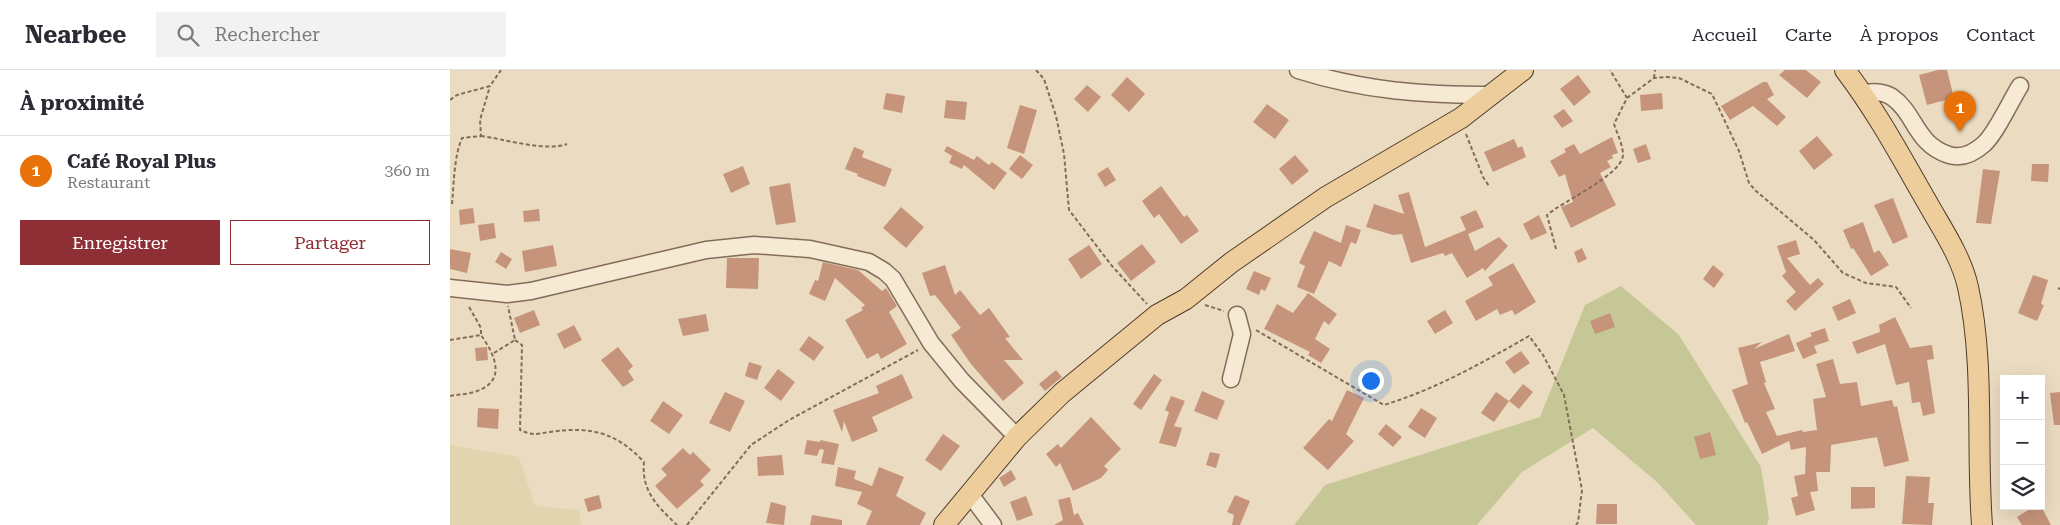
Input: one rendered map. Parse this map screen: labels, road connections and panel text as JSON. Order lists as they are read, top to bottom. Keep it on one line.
{"page":{"header":"Nearbee","search":"Rechercher","nav":["Accueil","Carte","À propos","Contact"],"heading":"À proximité","pins":"1","list":[{"mark":"1","name":"Café Royal Plus","note":"Restaurant","value":"360 m"}],"buttons":["Enregistrer","Partager"],"map_buttons":["+","−"]}}
